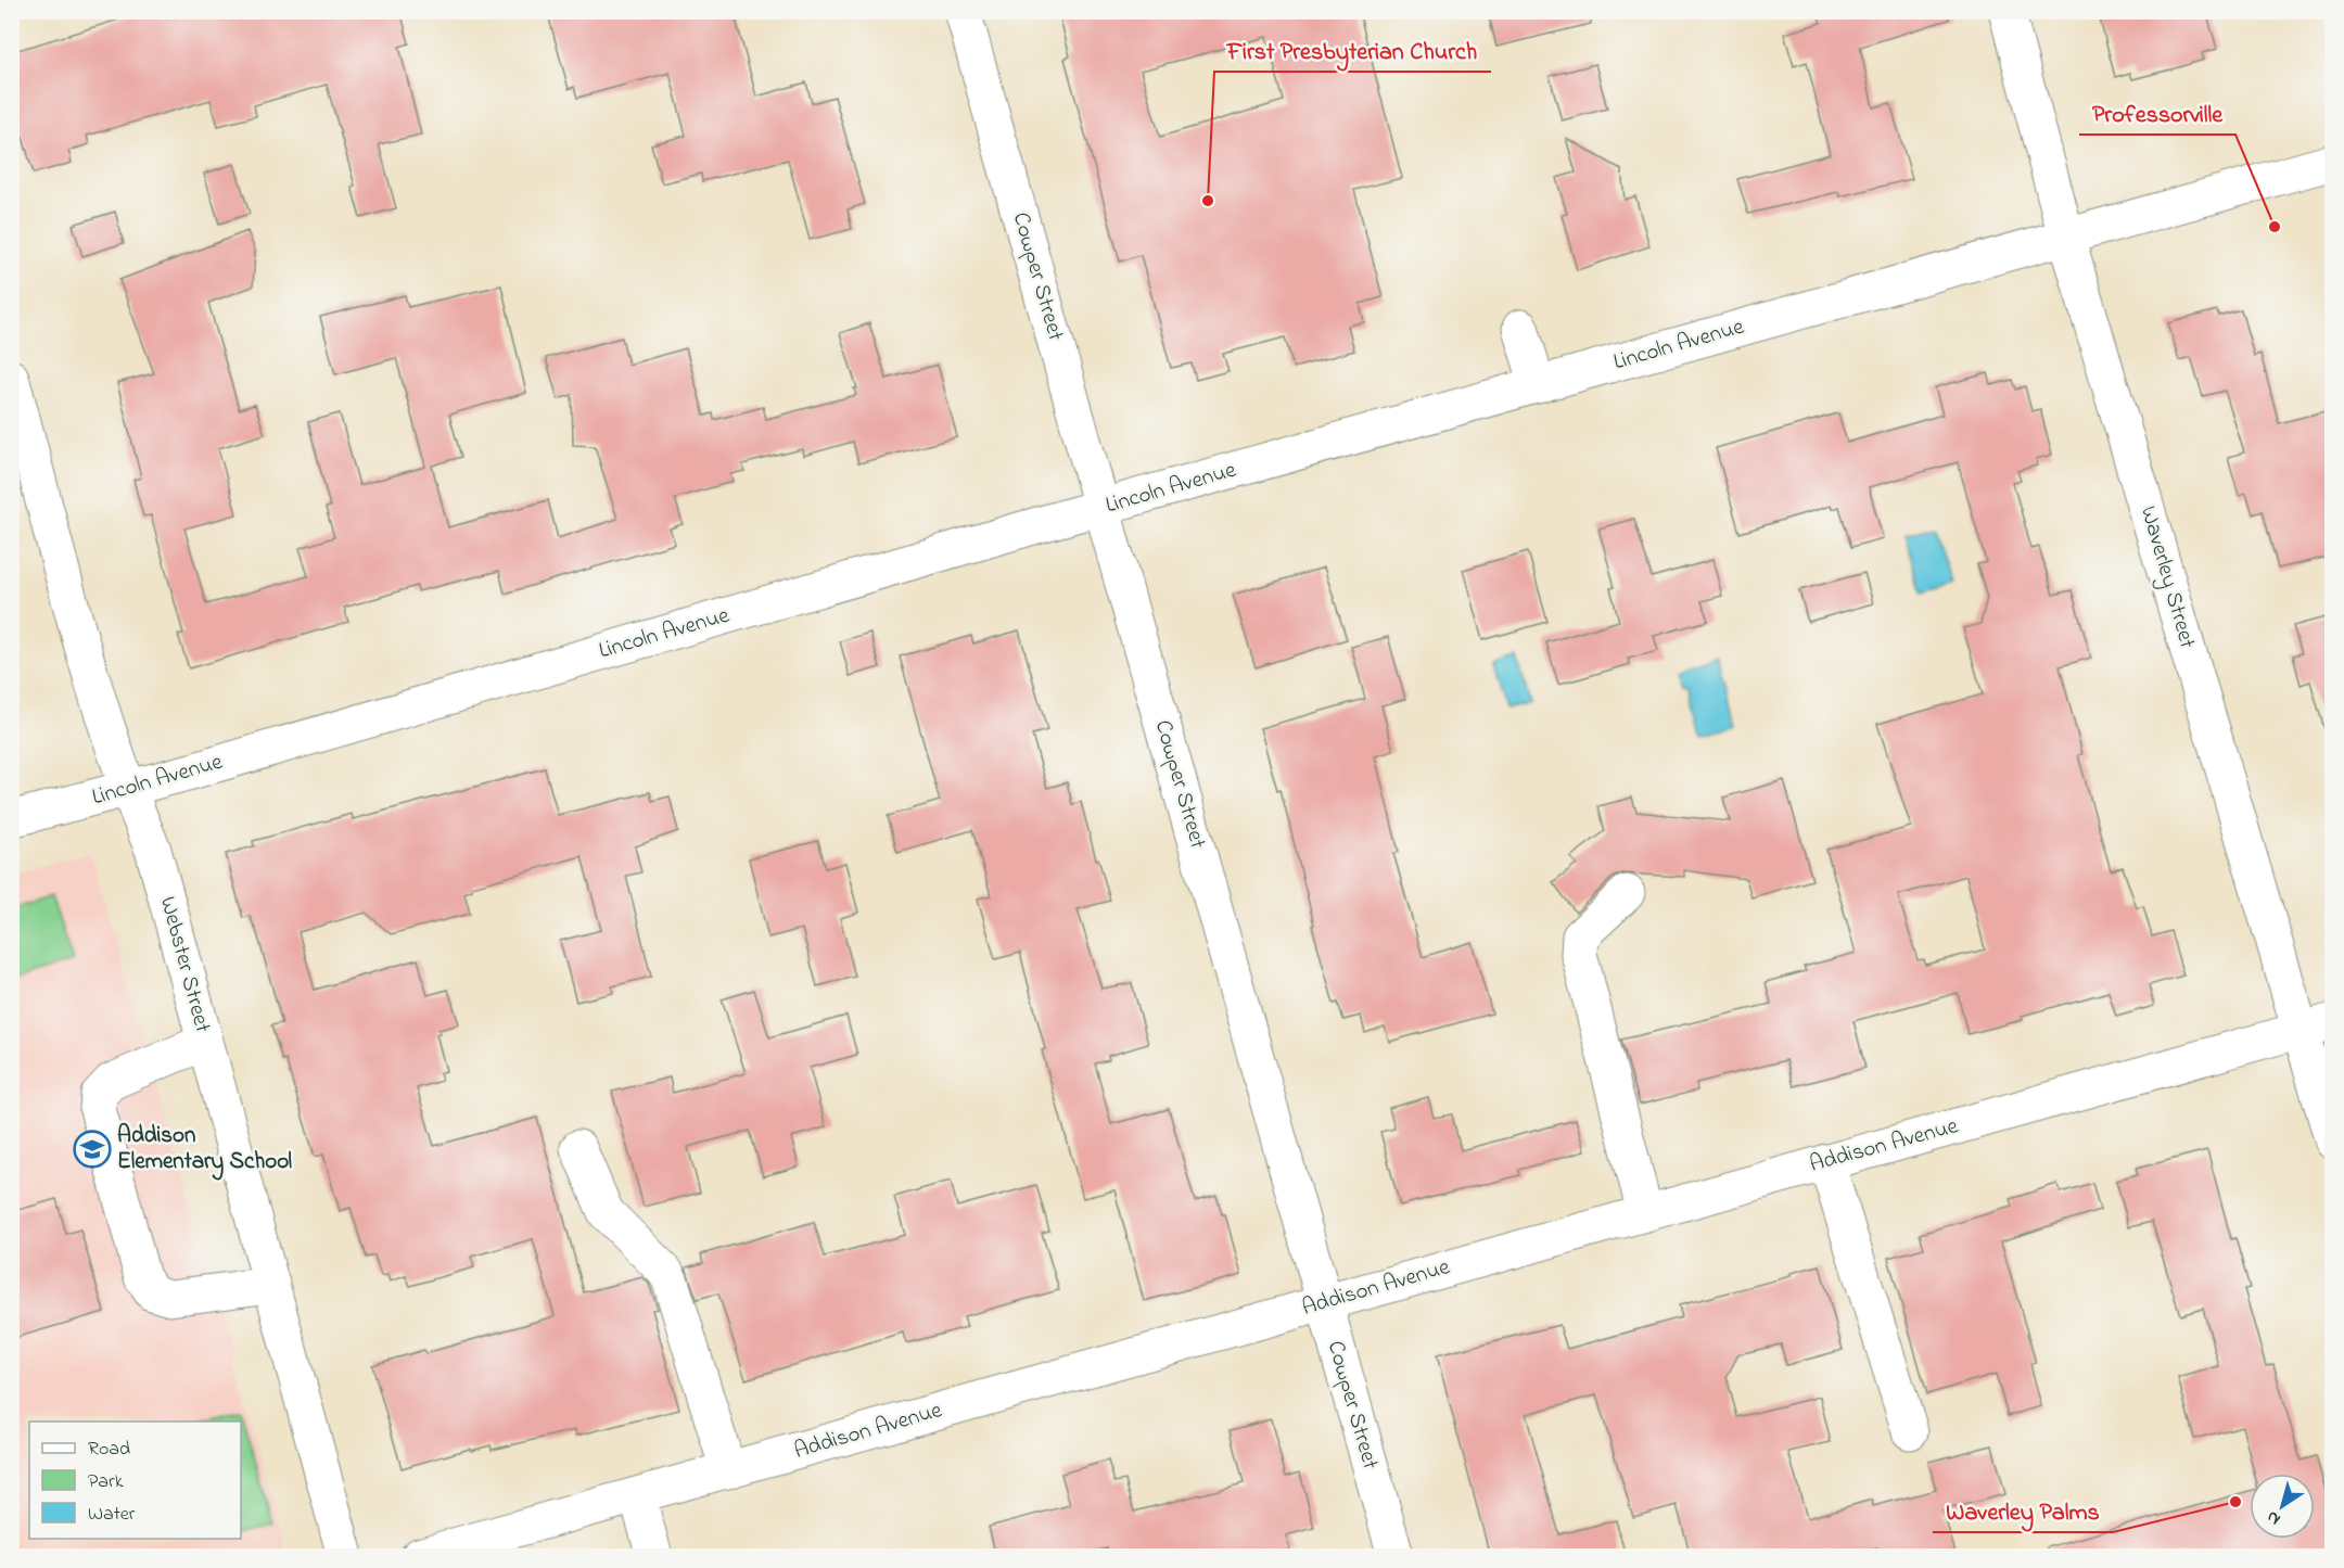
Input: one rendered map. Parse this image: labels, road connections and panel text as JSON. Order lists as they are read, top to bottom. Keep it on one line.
{"streets":{"street":["Cowper Street","Lincoln Avenue","Waverley Street","Webster Street","Addison Avenue"]},"crossings":[["Cowper Street","Lincoln Avenue"],["Cowper Street","Addison Avenue"],["Lincoln Avenue","Waverley Street"],["Lincoln Avenue","Webster Street"],["Waverley Street","Addison Avenue"]],"places":{"other":["First Presbyterian Church","Professorville","Waverley Palms"],"school or university":["Addison Elementary School"]},"legend":["Road","Park","Water"],"north":"bottom left"}
